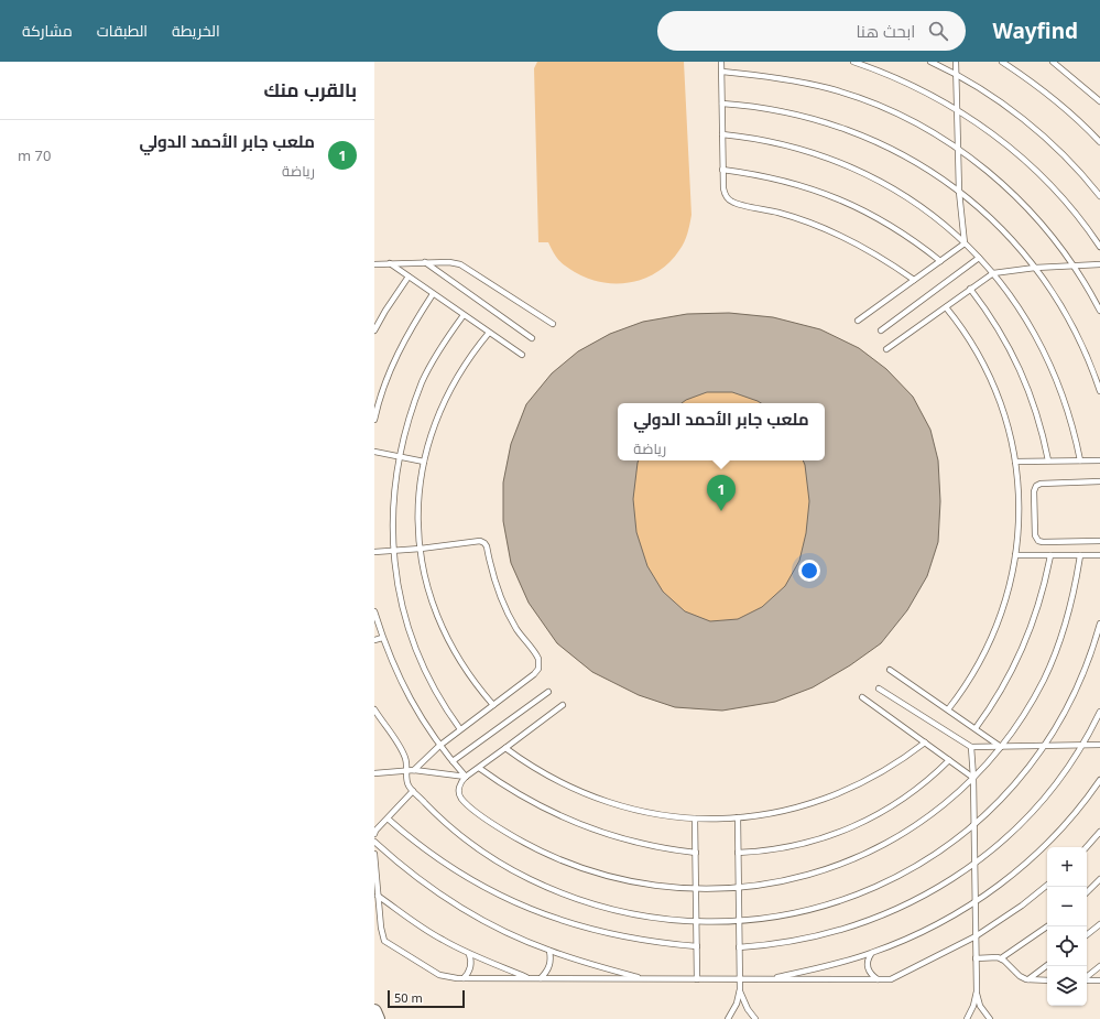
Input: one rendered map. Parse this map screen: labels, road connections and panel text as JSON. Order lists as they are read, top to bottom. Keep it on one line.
{"scale_bar":"50 m","page":{"header":"Wayfind","search":"ابحث هنا","nav":["الخريطة","الطبقات","مشاركة"],"heading":"بالقرب منك","list":[{"mark":"1","name":"ملعب جابر الأحمد الدولي","note":"رياضة","value":"70 m"}],"popup":["ملعب جابر الأحمد الدولي","رياضة"],"pins":"1","map_buttons":["+","−"],"scale":"50 m"}}
